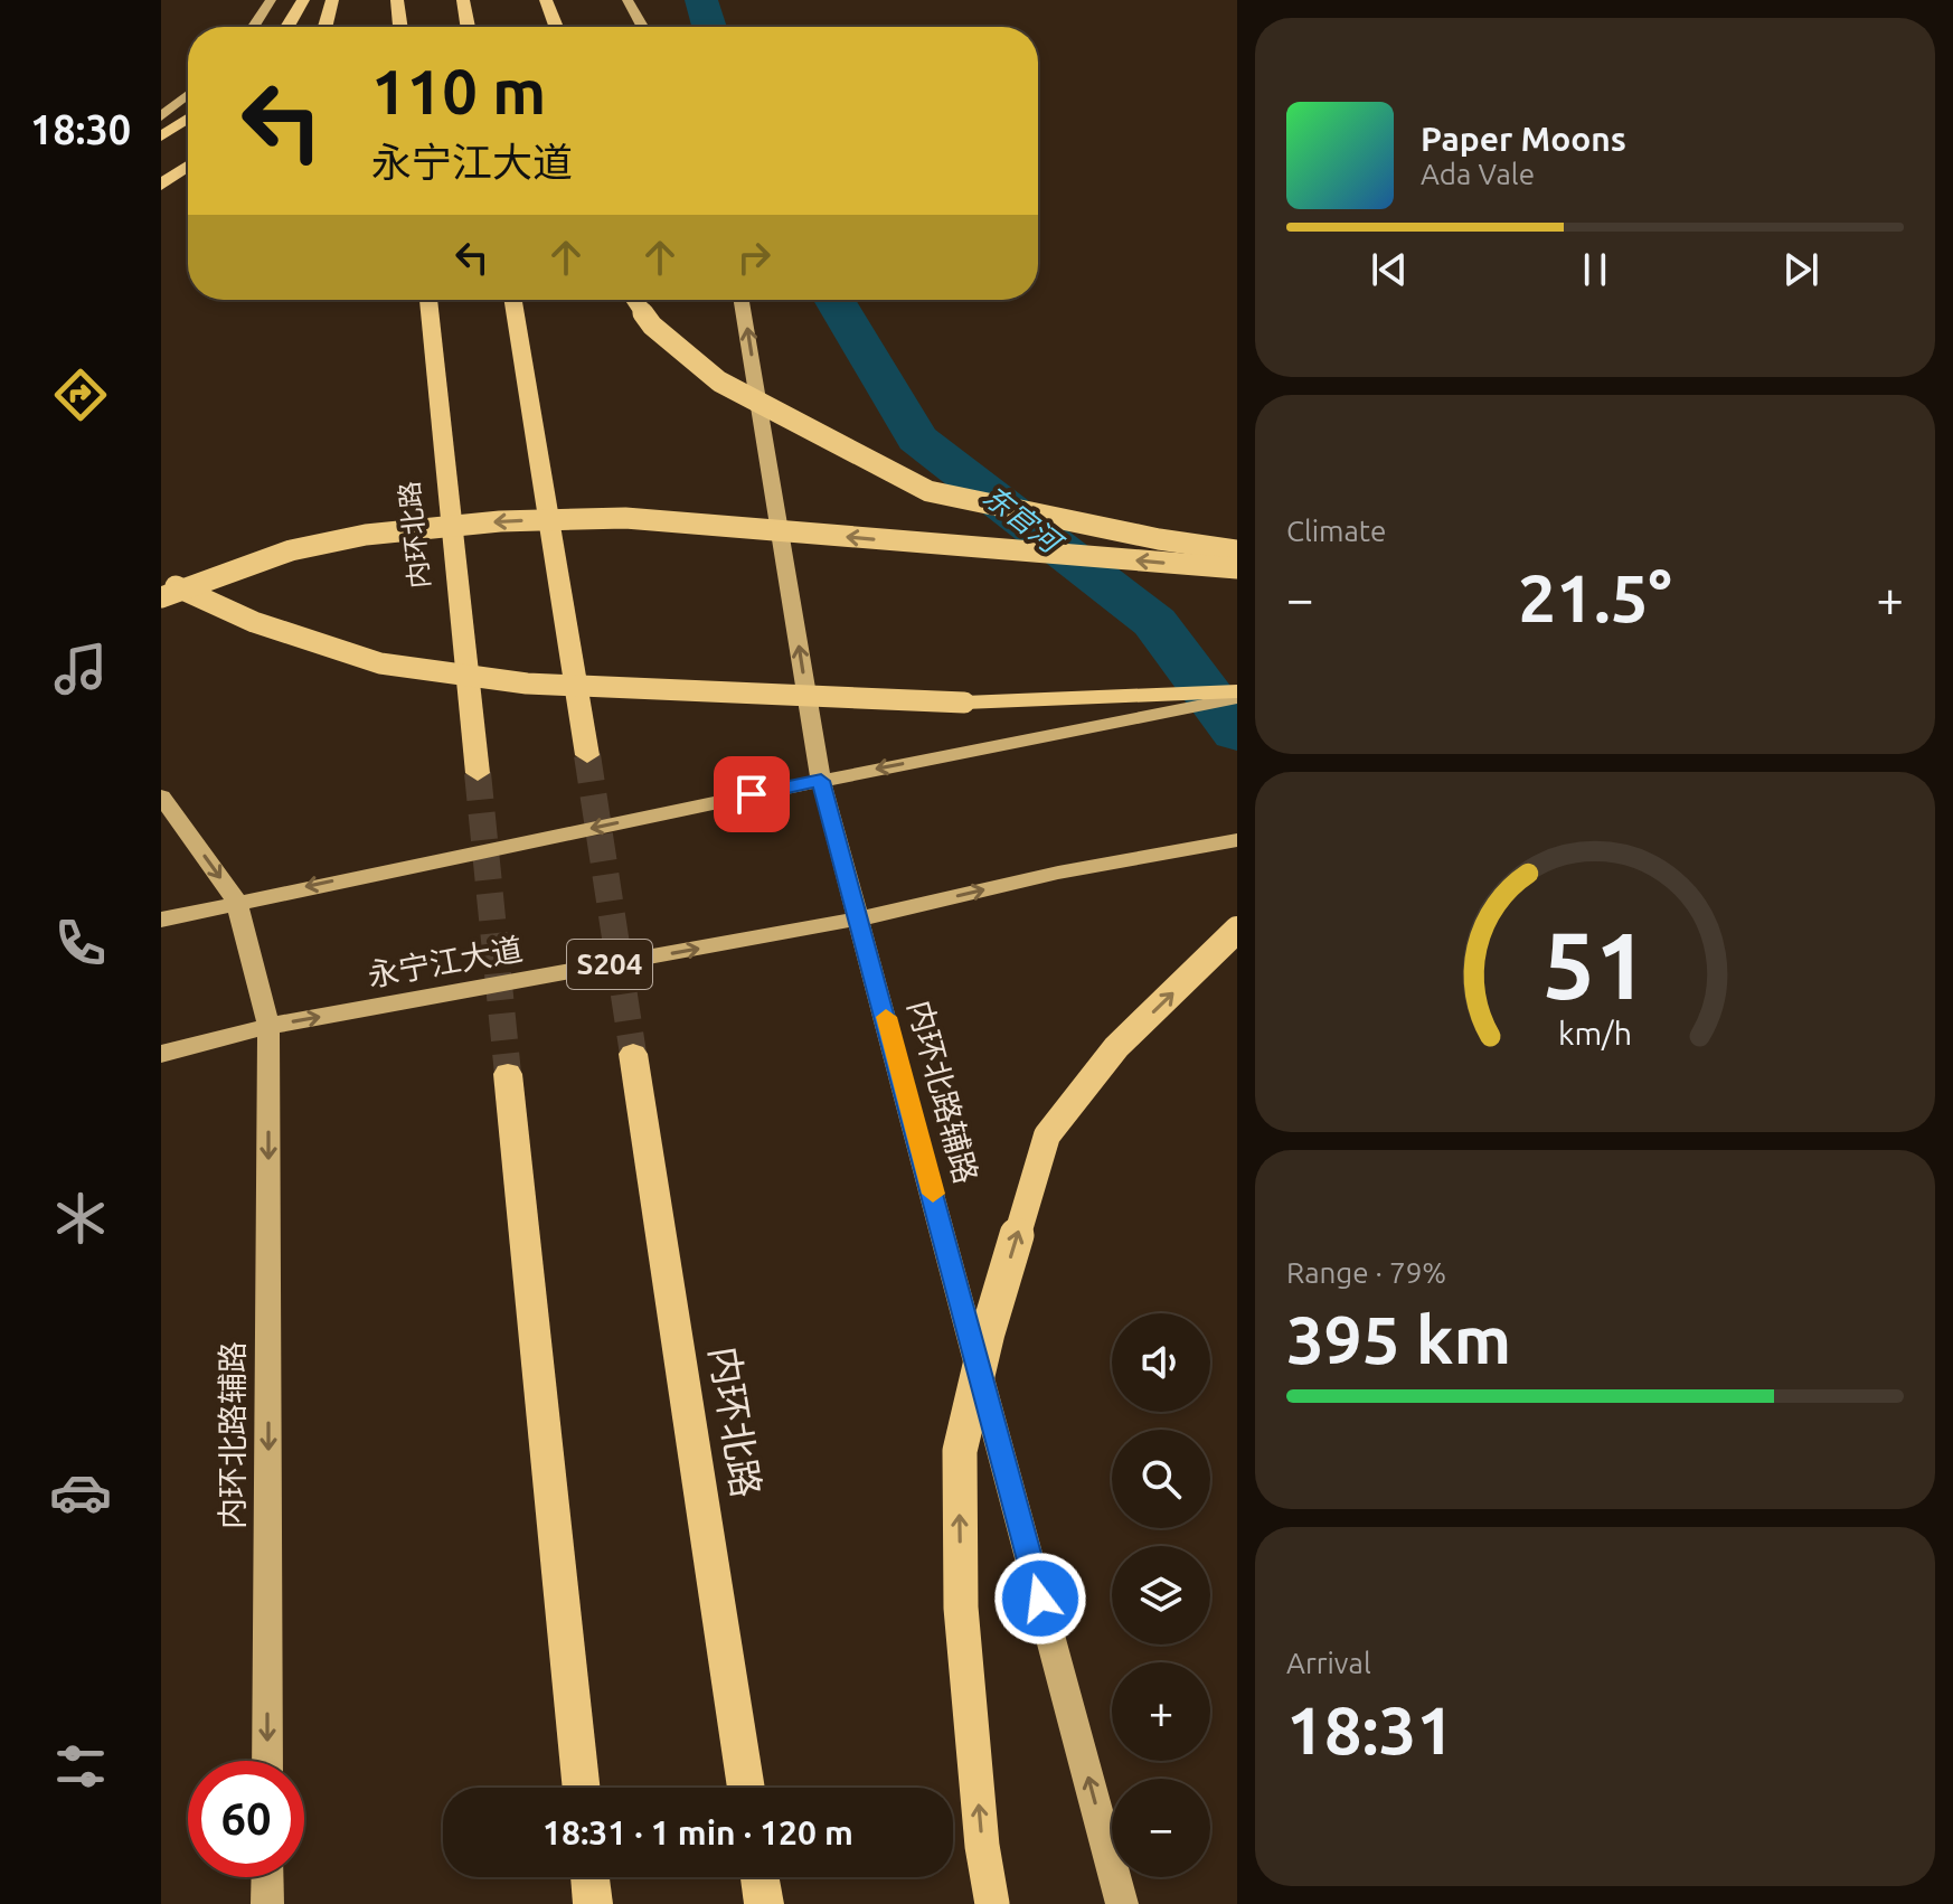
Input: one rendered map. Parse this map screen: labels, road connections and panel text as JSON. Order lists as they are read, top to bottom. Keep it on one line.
{"streets":{"highway":["内环北路"],"main road":["永宁江大道","S204","内环北路辅路"]},"crossings":[["永宁江大道","内环北路辅路"]],"water":["东官河"],"page":{"tabs":"18:30","turn":["110 m","永宁江大道"],"song":["Paper Moons","Ada Vale"],"tile":["Climate",["Range · 79%","395 km"],["Arrival","18:31"]],"heat":["−","21.5°","+"],"map_buttons":["+","−"],"limit":"60","trip":"18:31 · 1 min · 120 m","gauge":["51","km/h"]}}
